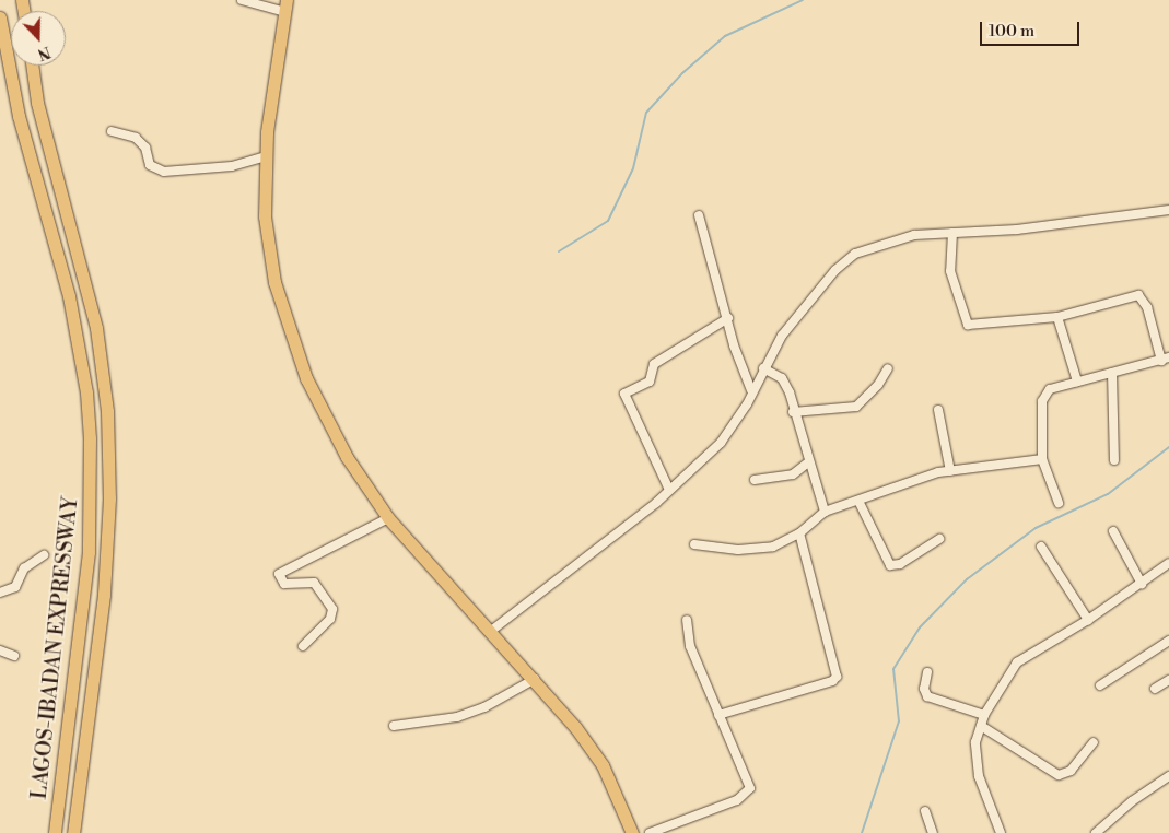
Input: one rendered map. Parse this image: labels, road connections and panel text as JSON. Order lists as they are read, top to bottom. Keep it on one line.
{"streets":{"highway":["LAGOS-IBADAN EXPRESSWAY"]},"scale_bar":"100 m","north":"bottom"}
